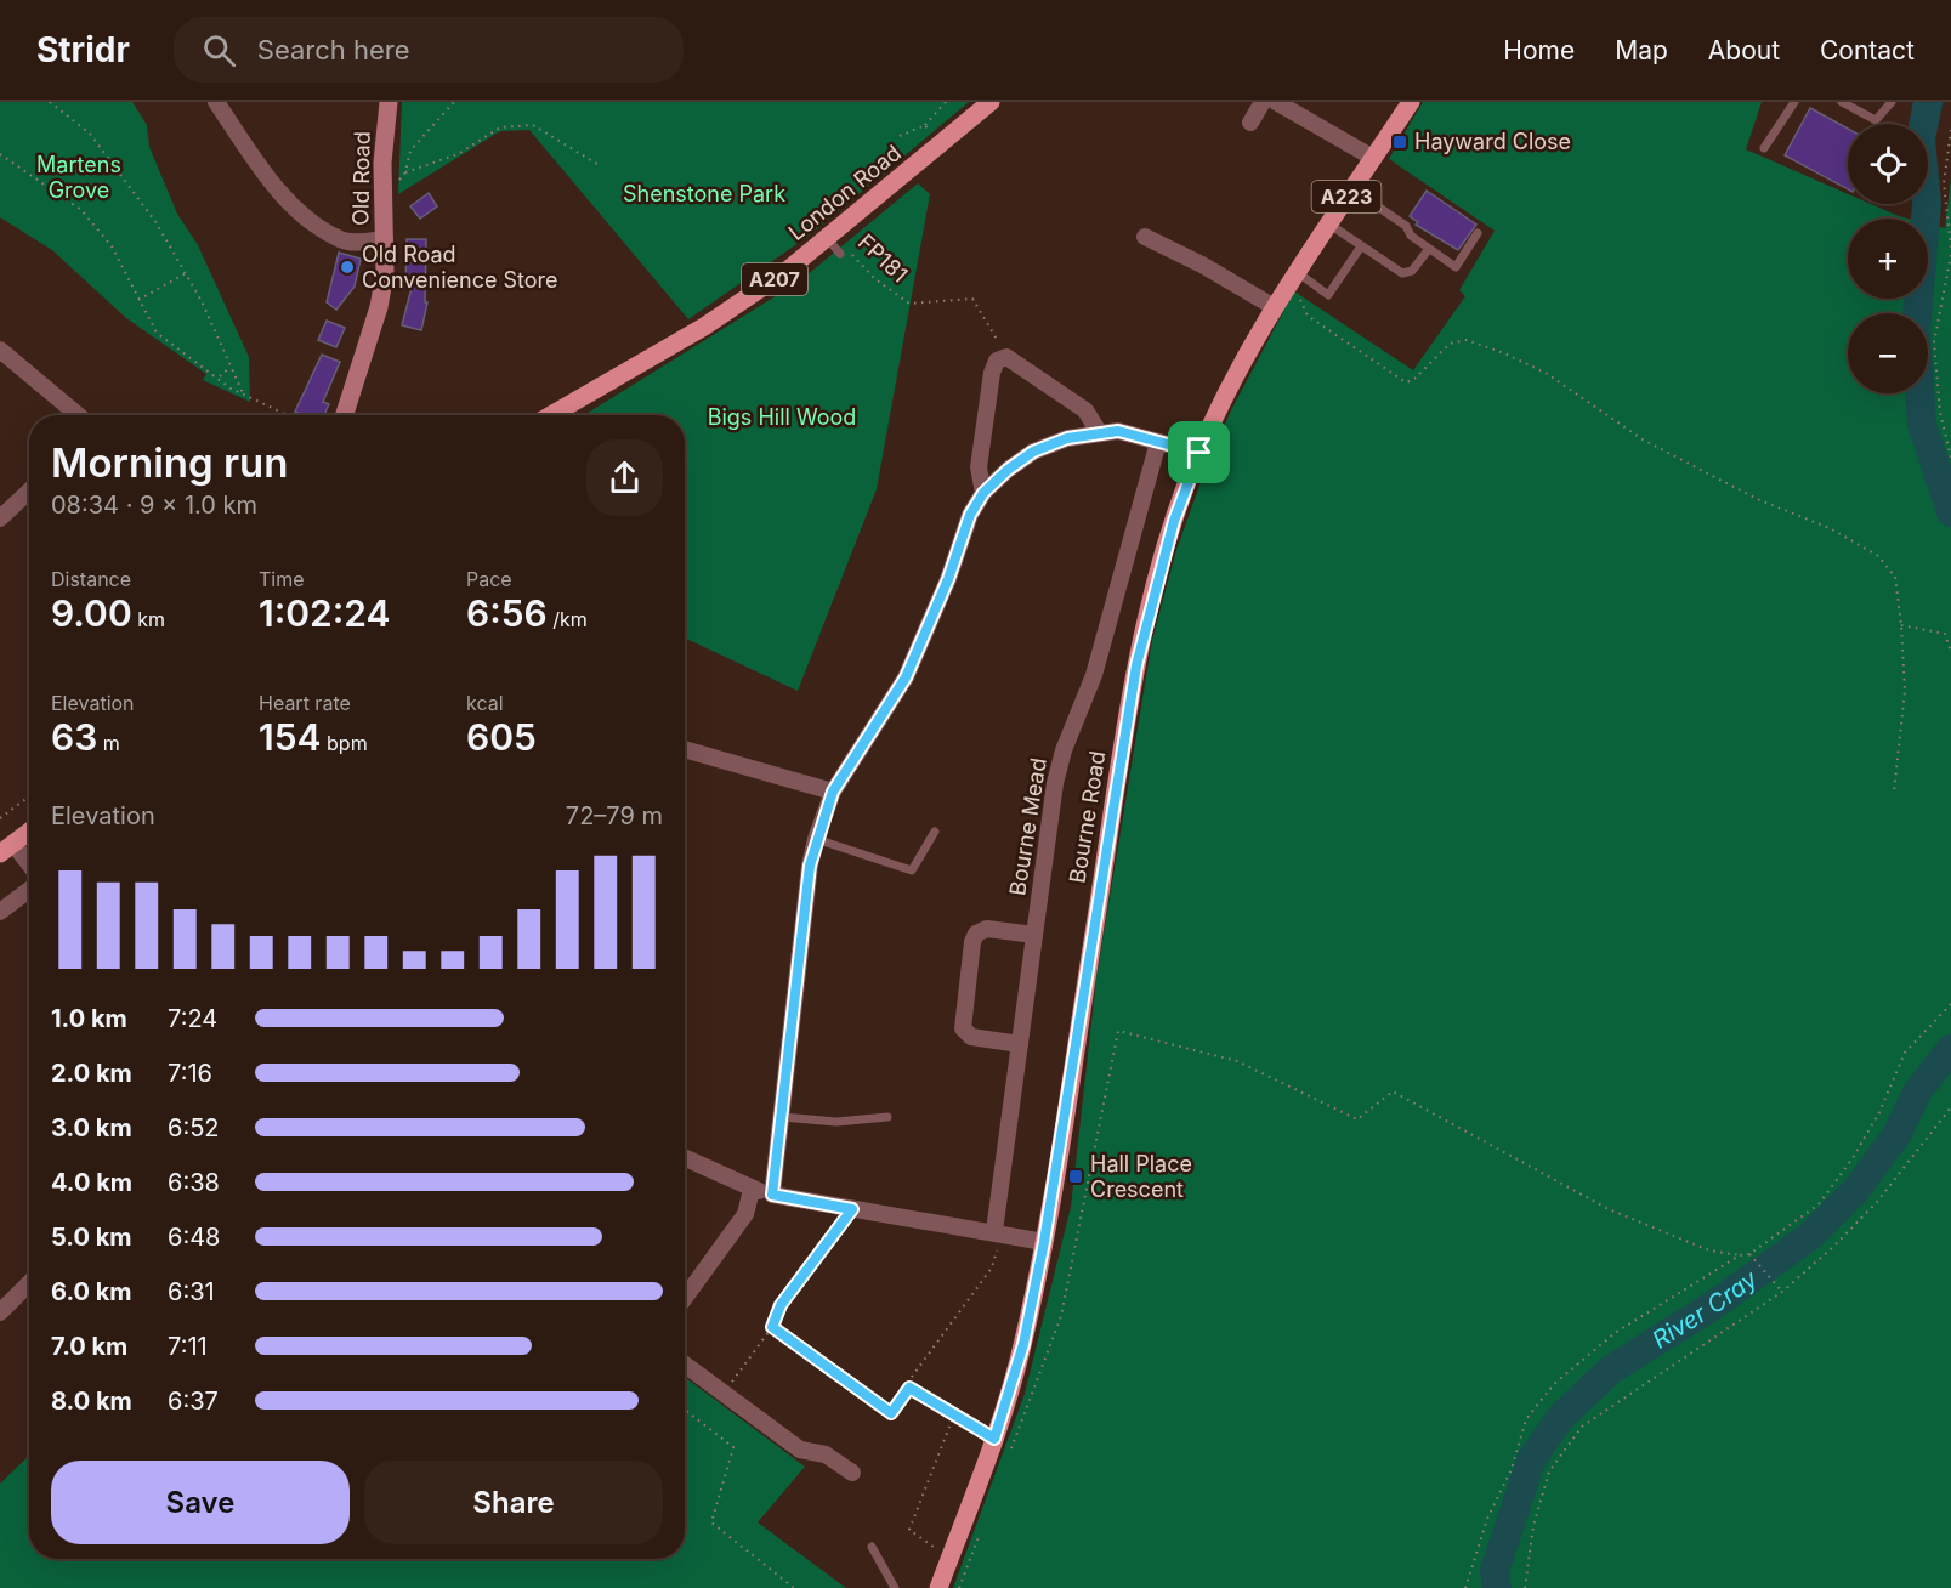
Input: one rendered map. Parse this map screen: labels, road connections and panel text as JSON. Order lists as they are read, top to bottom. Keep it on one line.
{"streets":{"main road":["London Road","A223","A207","Bourne Road"],"street":["Old Road","Bourne Mead"],"path":["FP181"]},"crossings":[["London Road","FP181"]],"water":["River Cray"],"parks":["Martens Grove","Shenstone Park","Bigs Hill Wood"],"places":{"transit":["Hayward Close","Hall Place Crescent"],"other":["Old Road Convenience Store"]},"page":{"header":"Stridr","search":"Search here","nav":["Home","Map","About","Contact"],"map_buttons":["+","−"],"heading":["Morning run","08:34 · 9 × 1.0 km"],"stats":[["Distance","9.00 km"],["Time","1:02:24"],["Pace","6:56 /km"],["Elevation","63 m"],["Heart rate","154 bpm"],["kcal","605"]],"chart":["Elevation","72–79 m"],"list":[{"name":"1.0 km","note":"7:24"},{"name":"2.0 km","note":"7:16"},{"name":"3.0 km","note":"6:52"},{"name":"4.0 km","note":"6:38"},{"name":"5.0 km","note":"6:48"},{"name":"6.0 km","note":"6:31"},{"name":"7.0 km","note":"7:11"},{"name":"8.0 km","note":"6:37"}],"buttons":["Save","Share"]}}
